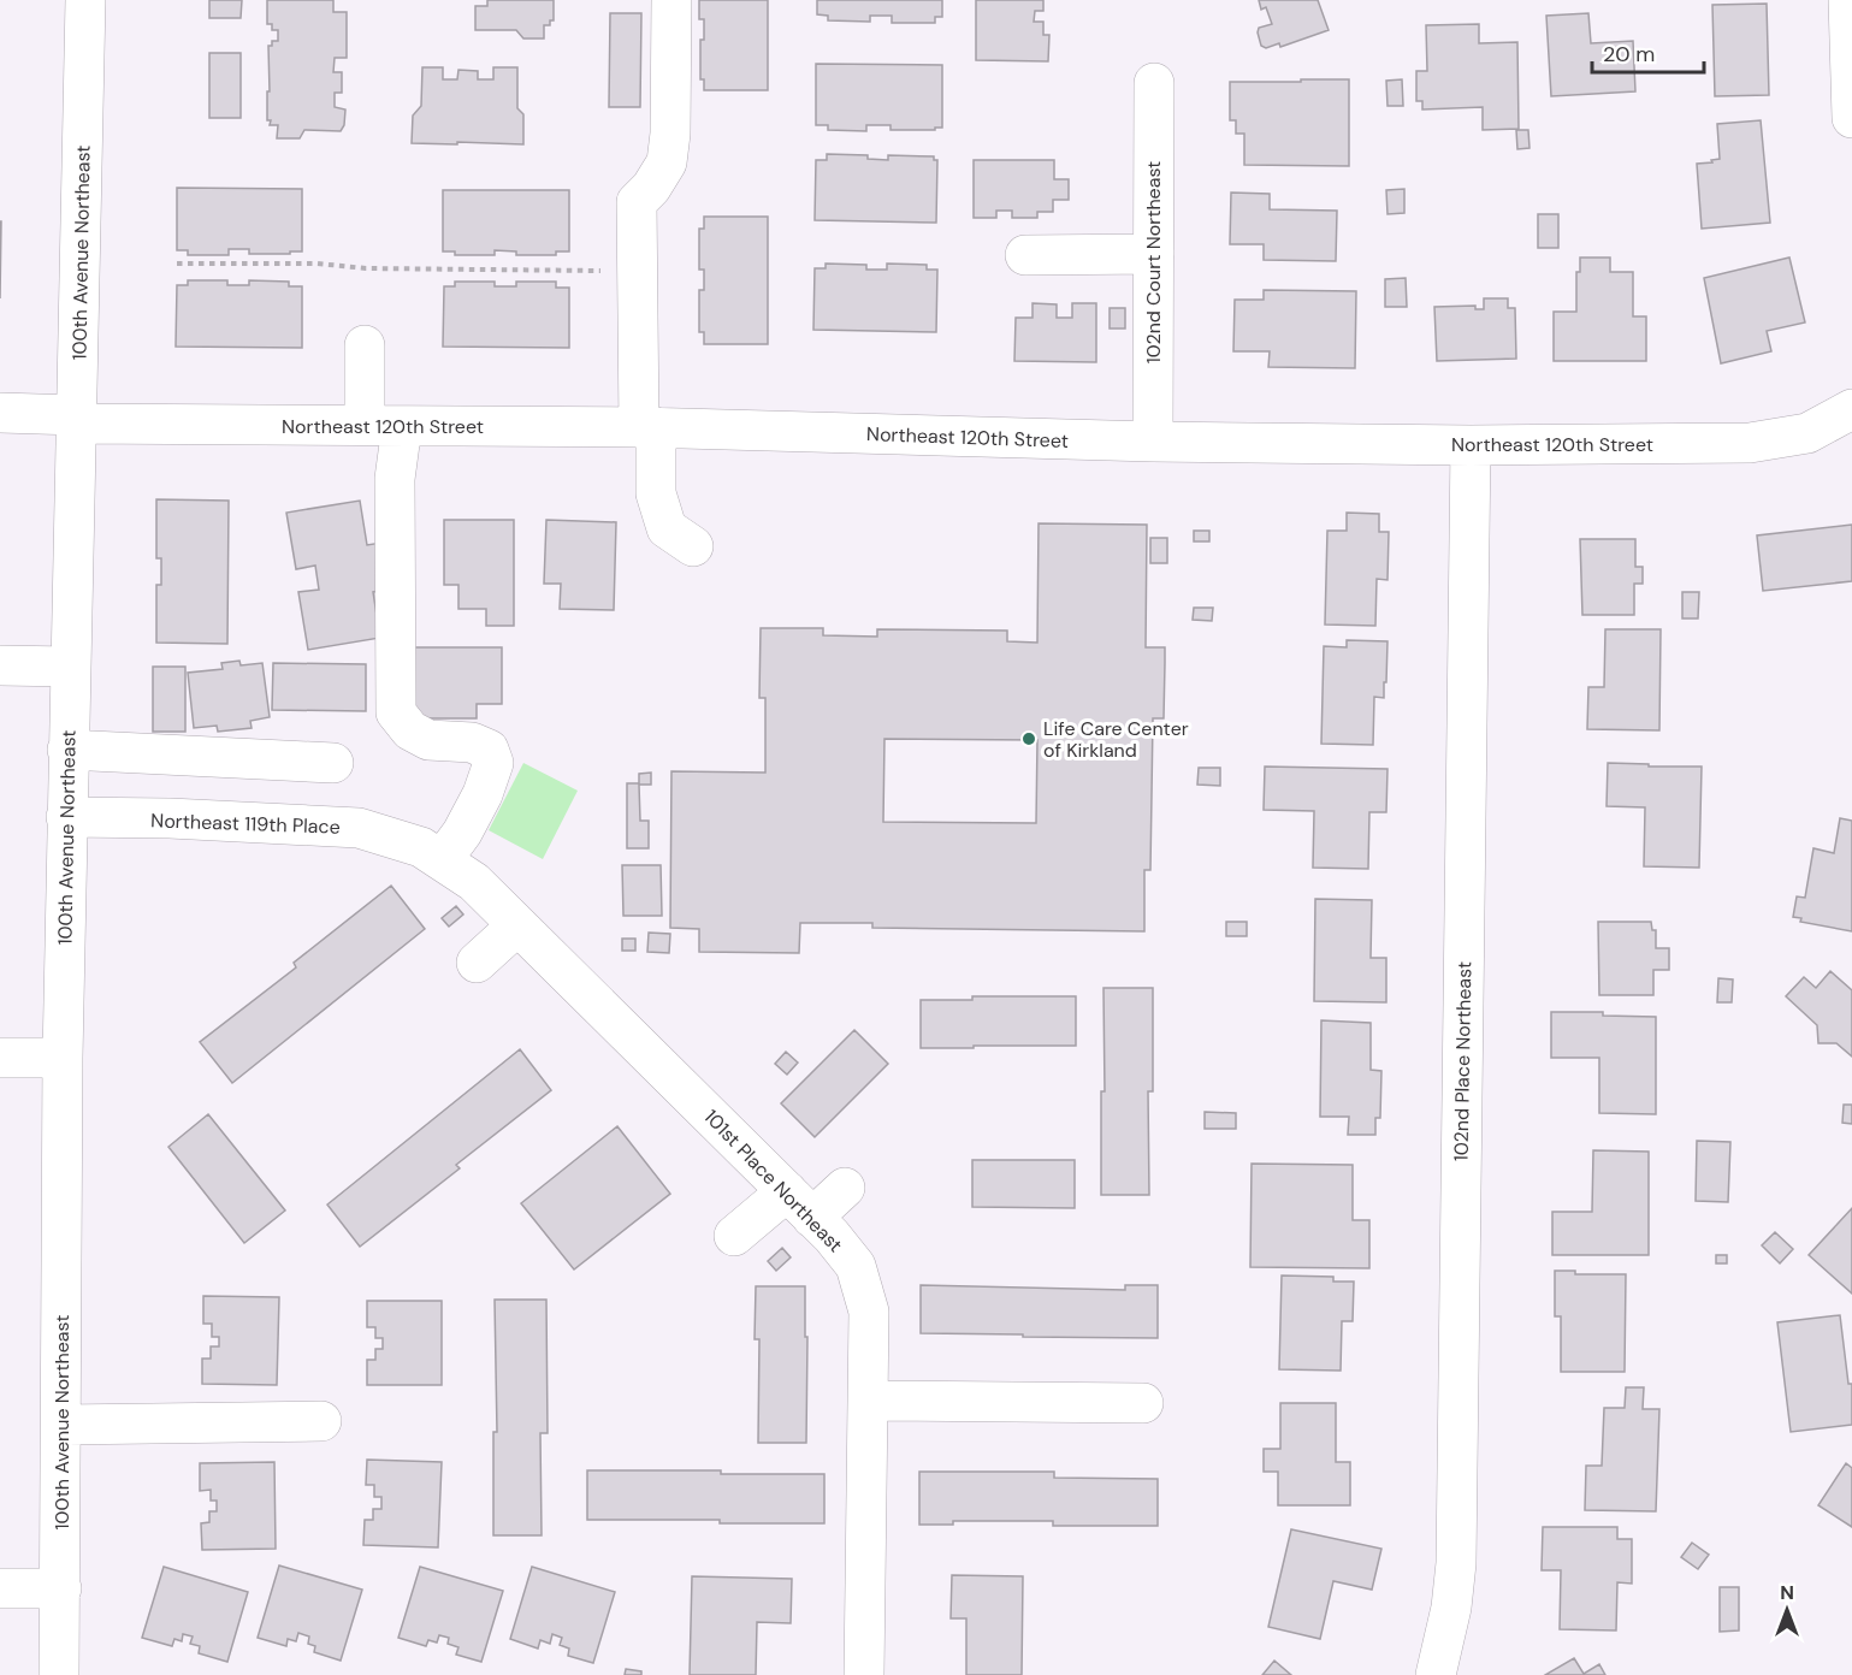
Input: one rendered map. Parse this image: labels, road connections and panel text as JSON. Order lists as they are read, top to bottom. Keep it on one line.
{"streets":{"street":["100th Avenue Northeast","102nd Court Northeast","Northeast 120th Street","Northeast 119th Place","102nd Place Northeast","101st Place Northeast"]},"crossings":[["100th Avenue Northeast","Northeast 120th Street"],["100th Avenue Northeast","Northeast 119th Place"],["102nd Court Northeast","Northeast 120th Street"],["Northeast 120th Street","102nd Place Northeast"],["Northeast 119th Place","101st Place Northeast"]],"places":["Life Care Center of Kirkland"],"scale_bar":"20 m","north":"top"}
